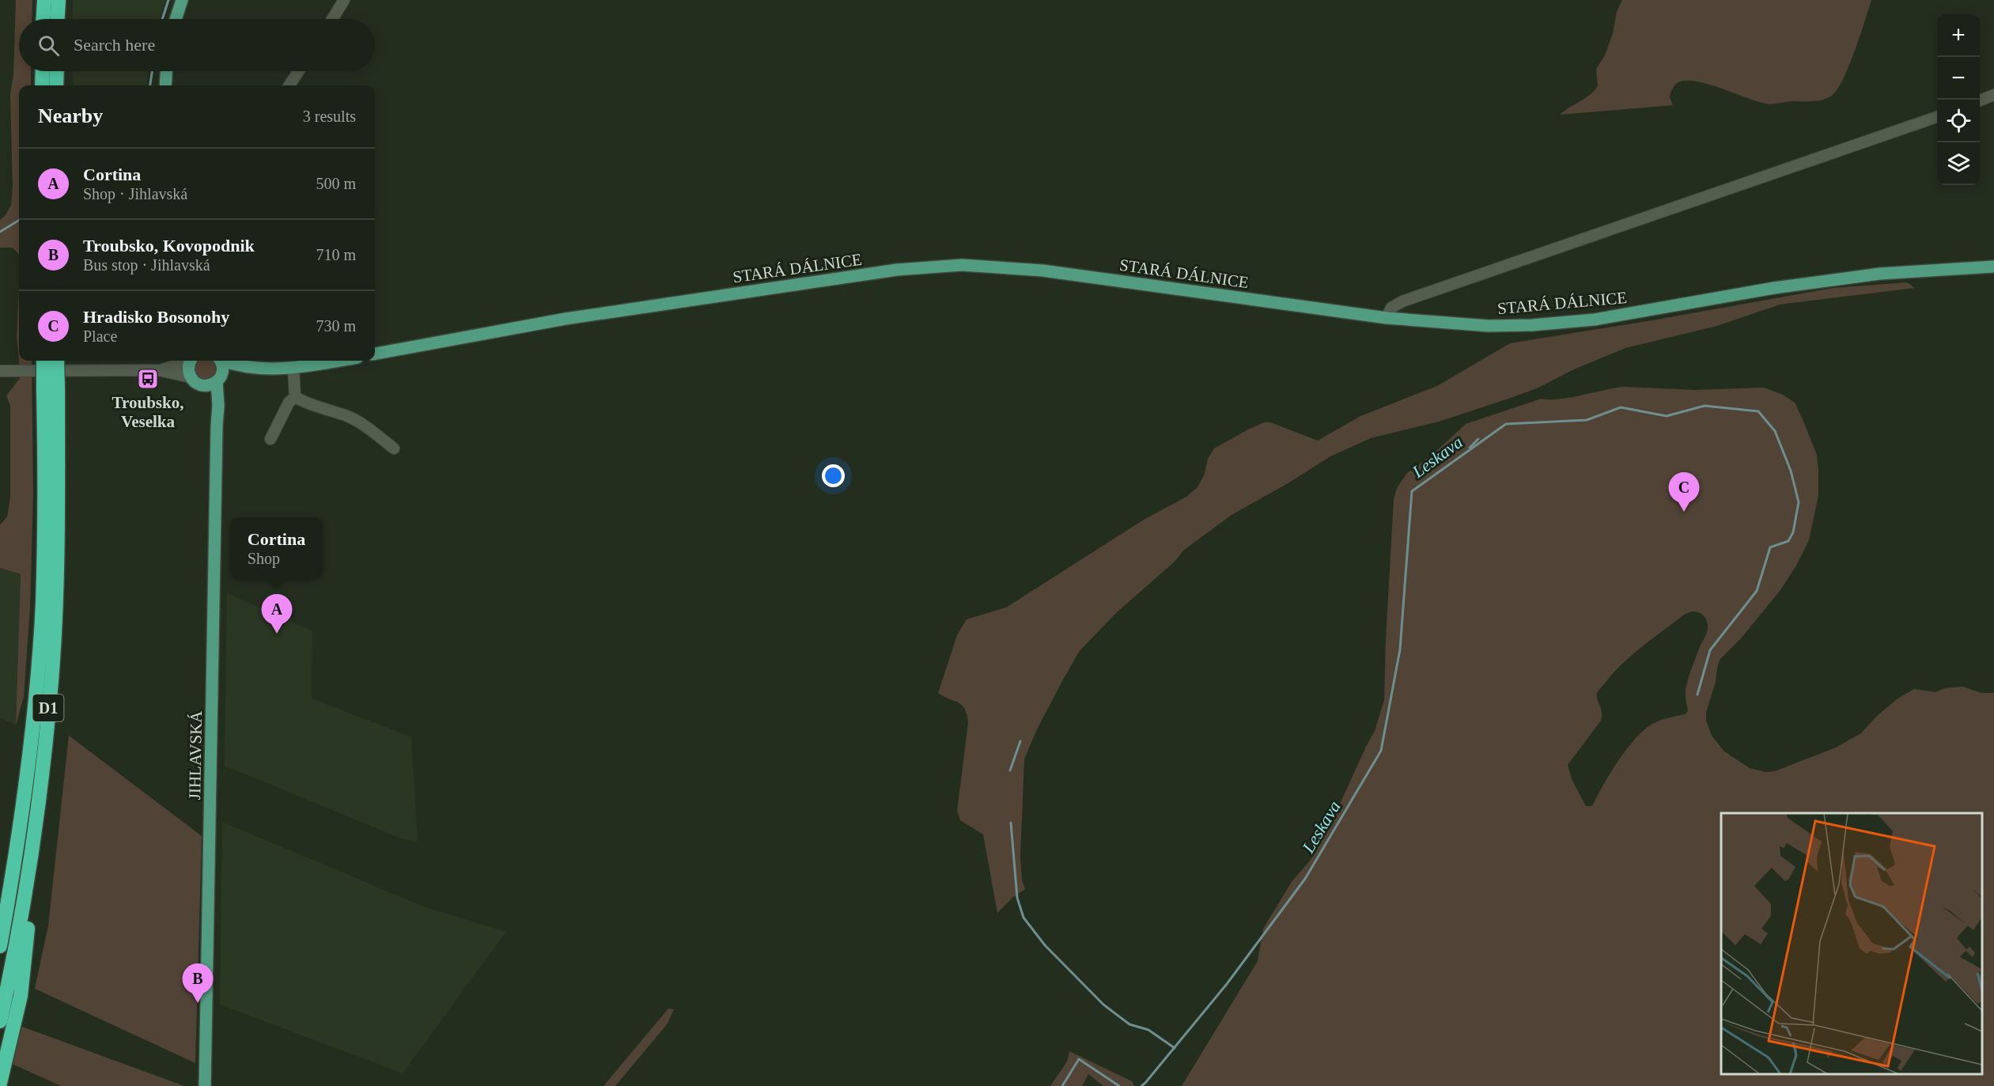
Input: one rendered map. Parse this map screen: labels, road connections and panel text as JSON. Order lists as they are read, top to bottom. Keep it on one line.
{"streets":{"highway":["D1"],"main road":["STARÁ DÁLNICE","JIHLAVSKÁ"]},"water":["Leskava"],"places":{"bus stop":["Troubsko, Veselka"]},"page":{"map_buttons":["+","−"],"search":"Search here","heading":["Nearby","3 results"],"list":[{"mark":"A","name":"Cortina","note":"Shop · Jihlavská","value":"500 m"},{"mark":"B","name":"Troubsko, Kovopodnik","note":"Bus stop · Jihlavská","value":"710 m"},{"mark":"C","name":"Hradisko Bosonohy","note":"Place","value":"730 m"}],"pins":["C","A","B"],"popup":["Cortina","Shop"]}}
